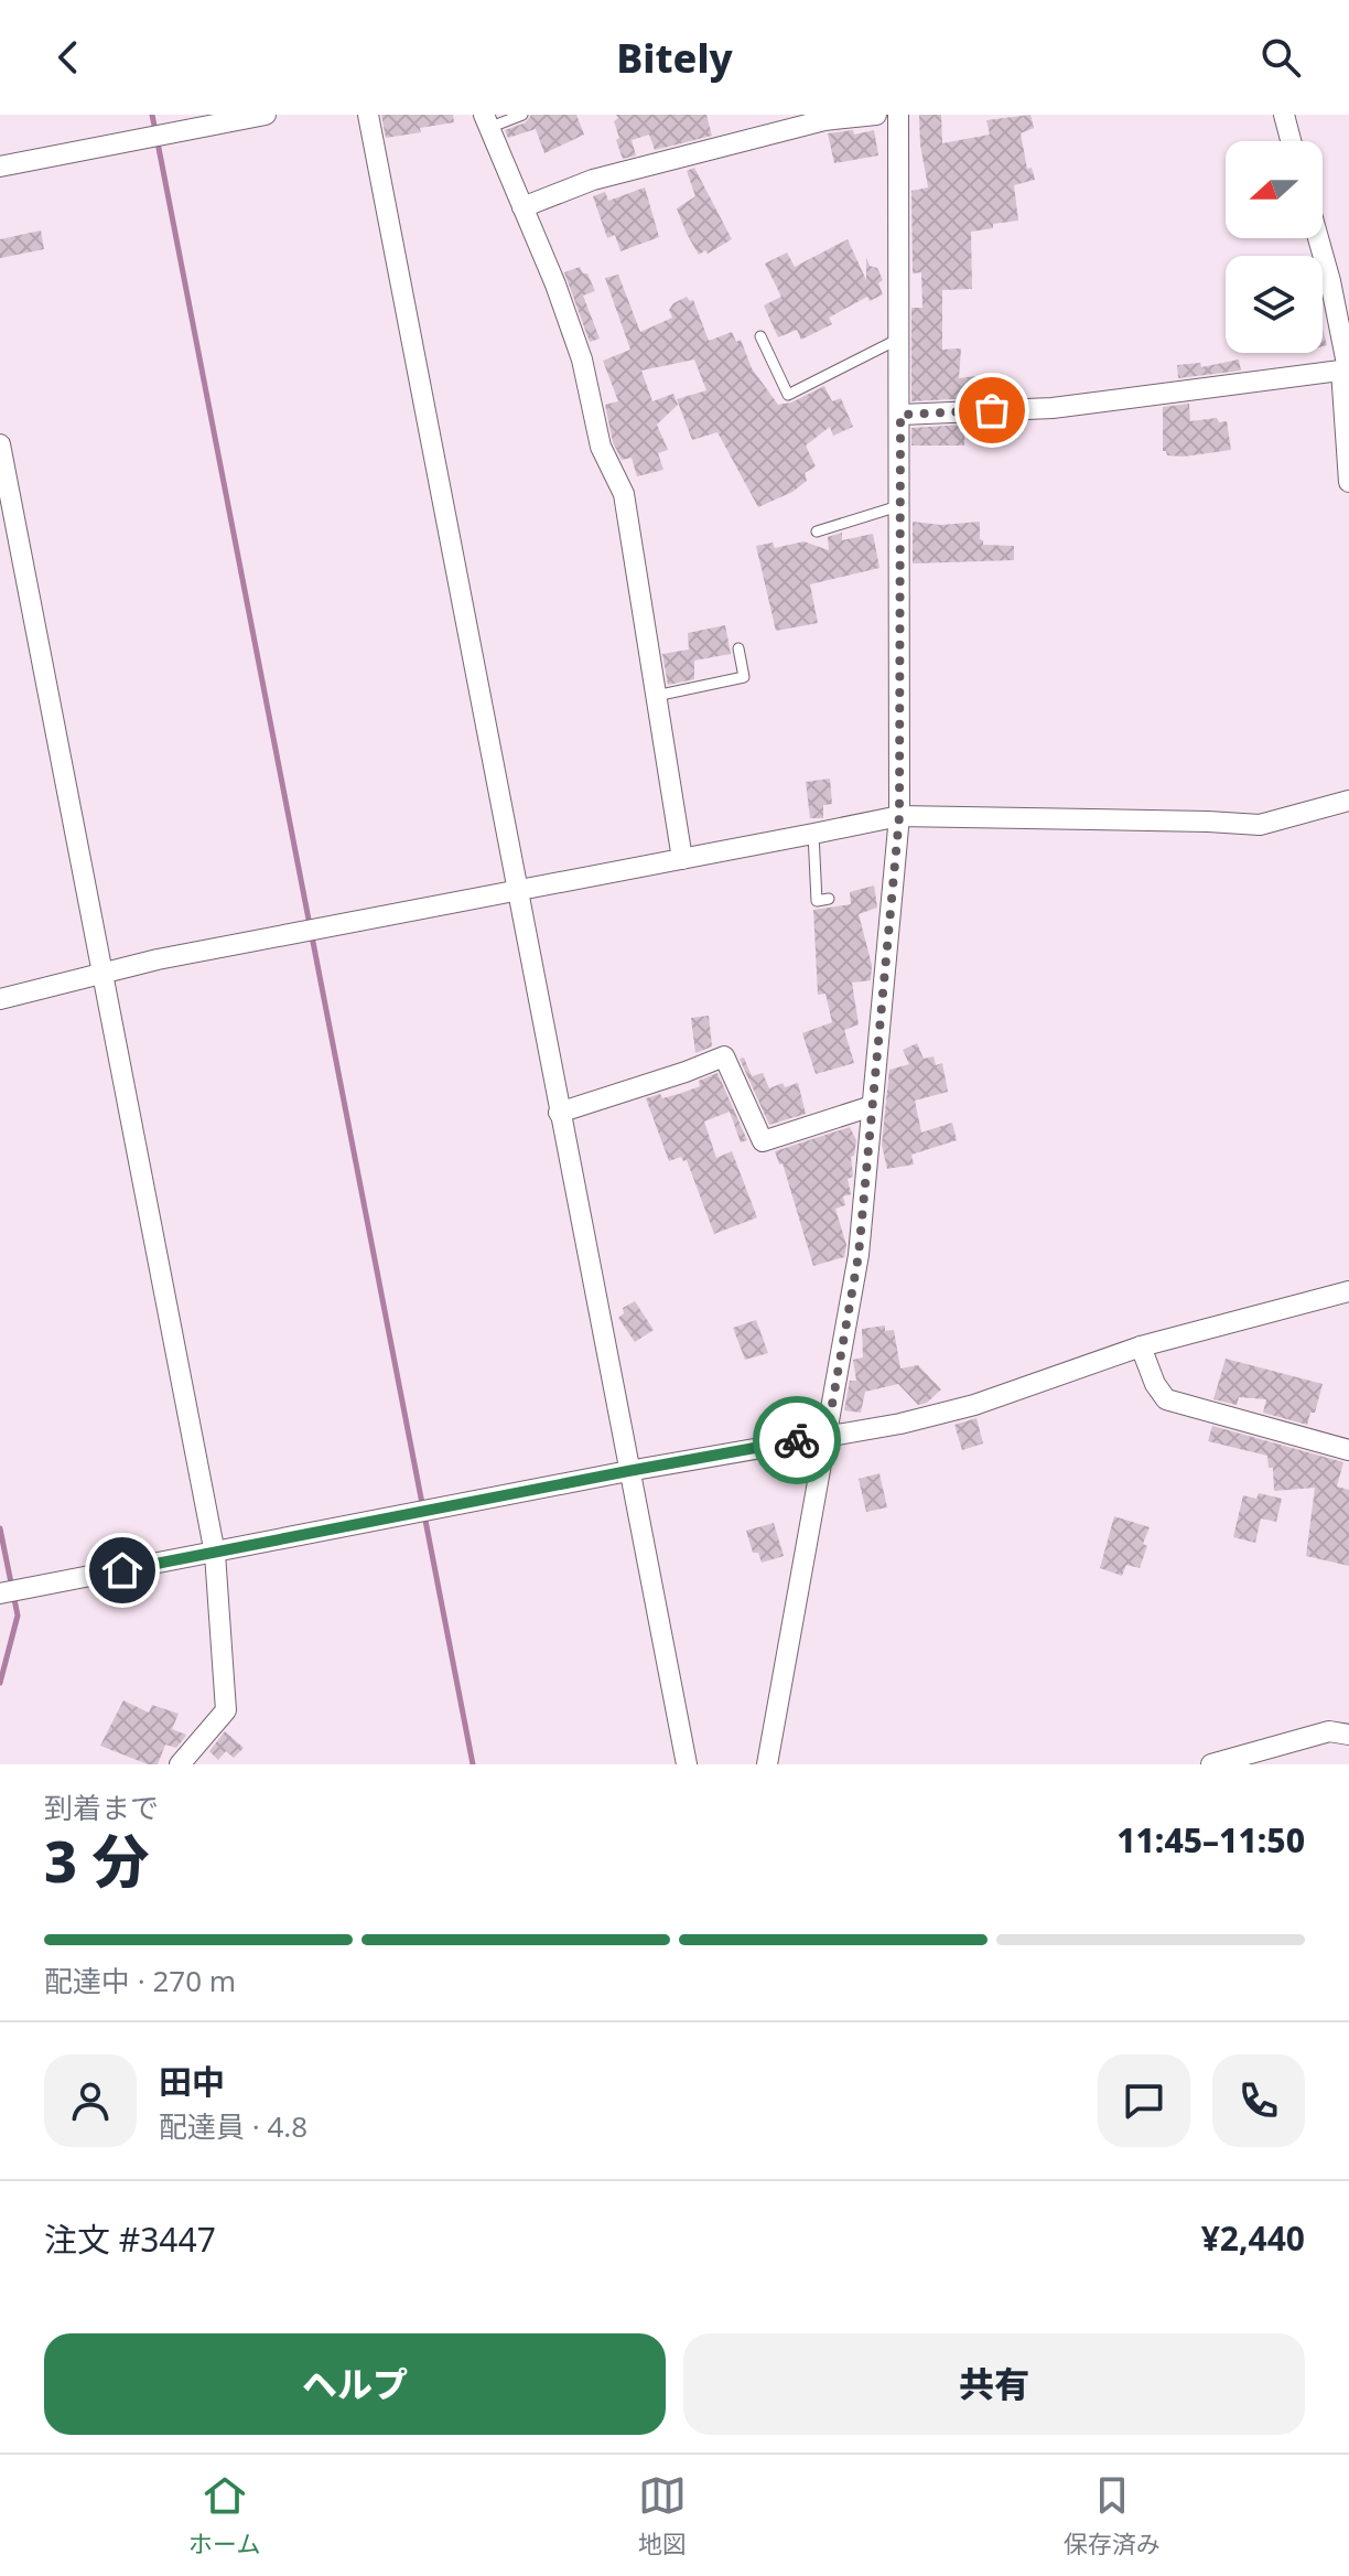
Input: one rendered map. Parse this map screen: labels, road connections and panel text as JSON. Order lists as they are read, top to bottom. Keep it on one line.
{"north":"left","page":{"header":"Bitely","heading":["3 分","到着まで","11:45–11:50"],"panel":["田中","配達員 · 4.8","注文 #3447","¥2,440"],"bar":"配達中 · 270 m","buttons":["ヘルプ","共有"],"tabs":["ホーム","地図","保存済み"]}}
